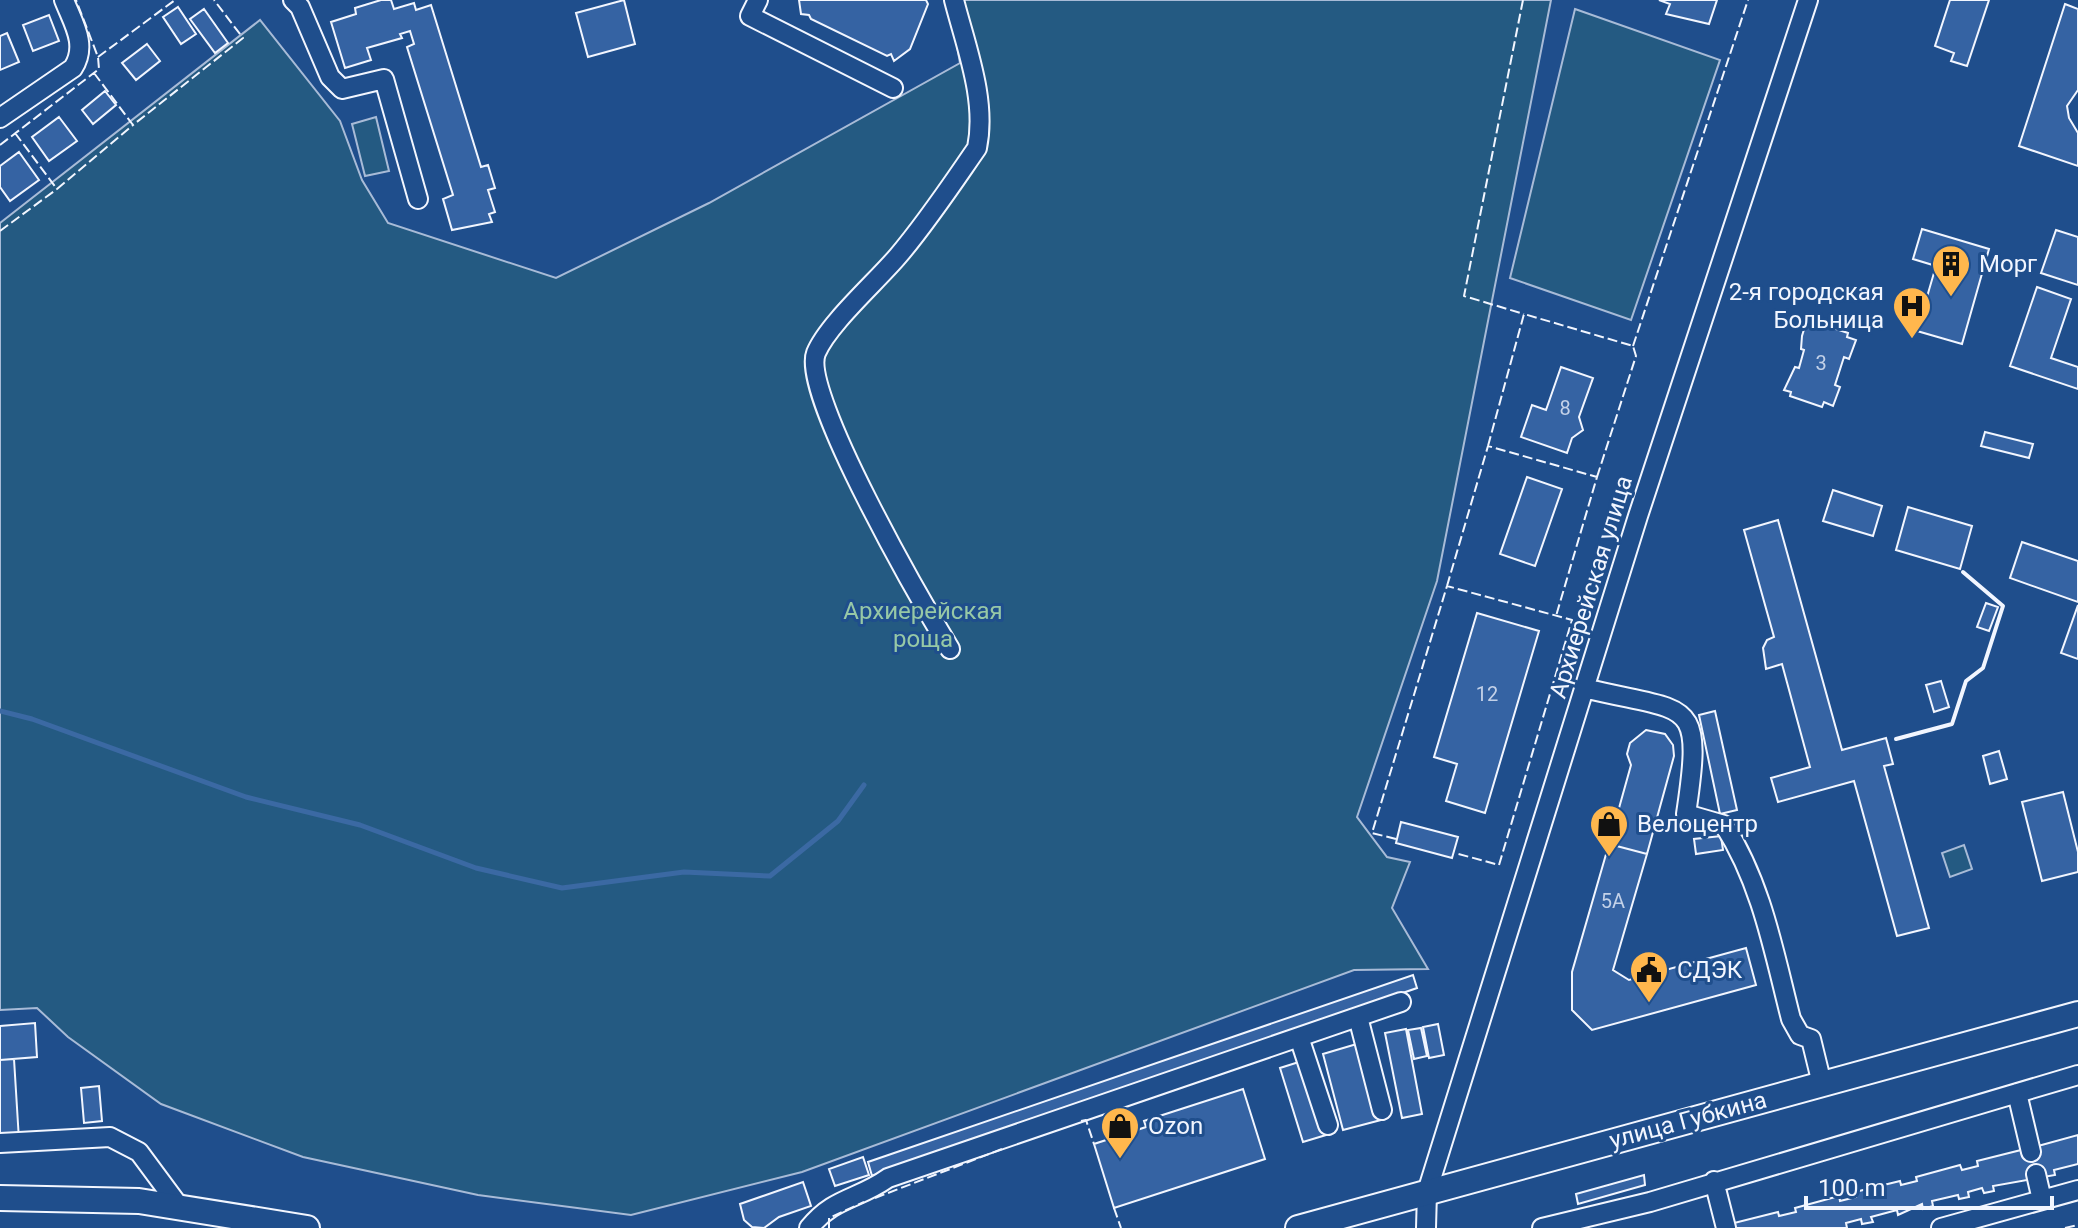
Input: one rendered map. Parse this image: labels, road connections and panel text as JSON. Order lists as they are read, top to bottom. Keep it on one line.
{"streets":{"main road":["улица Губкина"],"street":["Архиерейская улица"]},"crossings":[["Архиерейская улица","улица Губкина"]],"parks":["Архиерейская роща"],"places":{"building":["Морг"],"hospital":["2-я городская Больница"],"shop":["Велоцентр","Ozon"],"public building":["СДЭК"]},"house_numbers":["3","8","12","5А"],"scale_bar":"100 m"}
